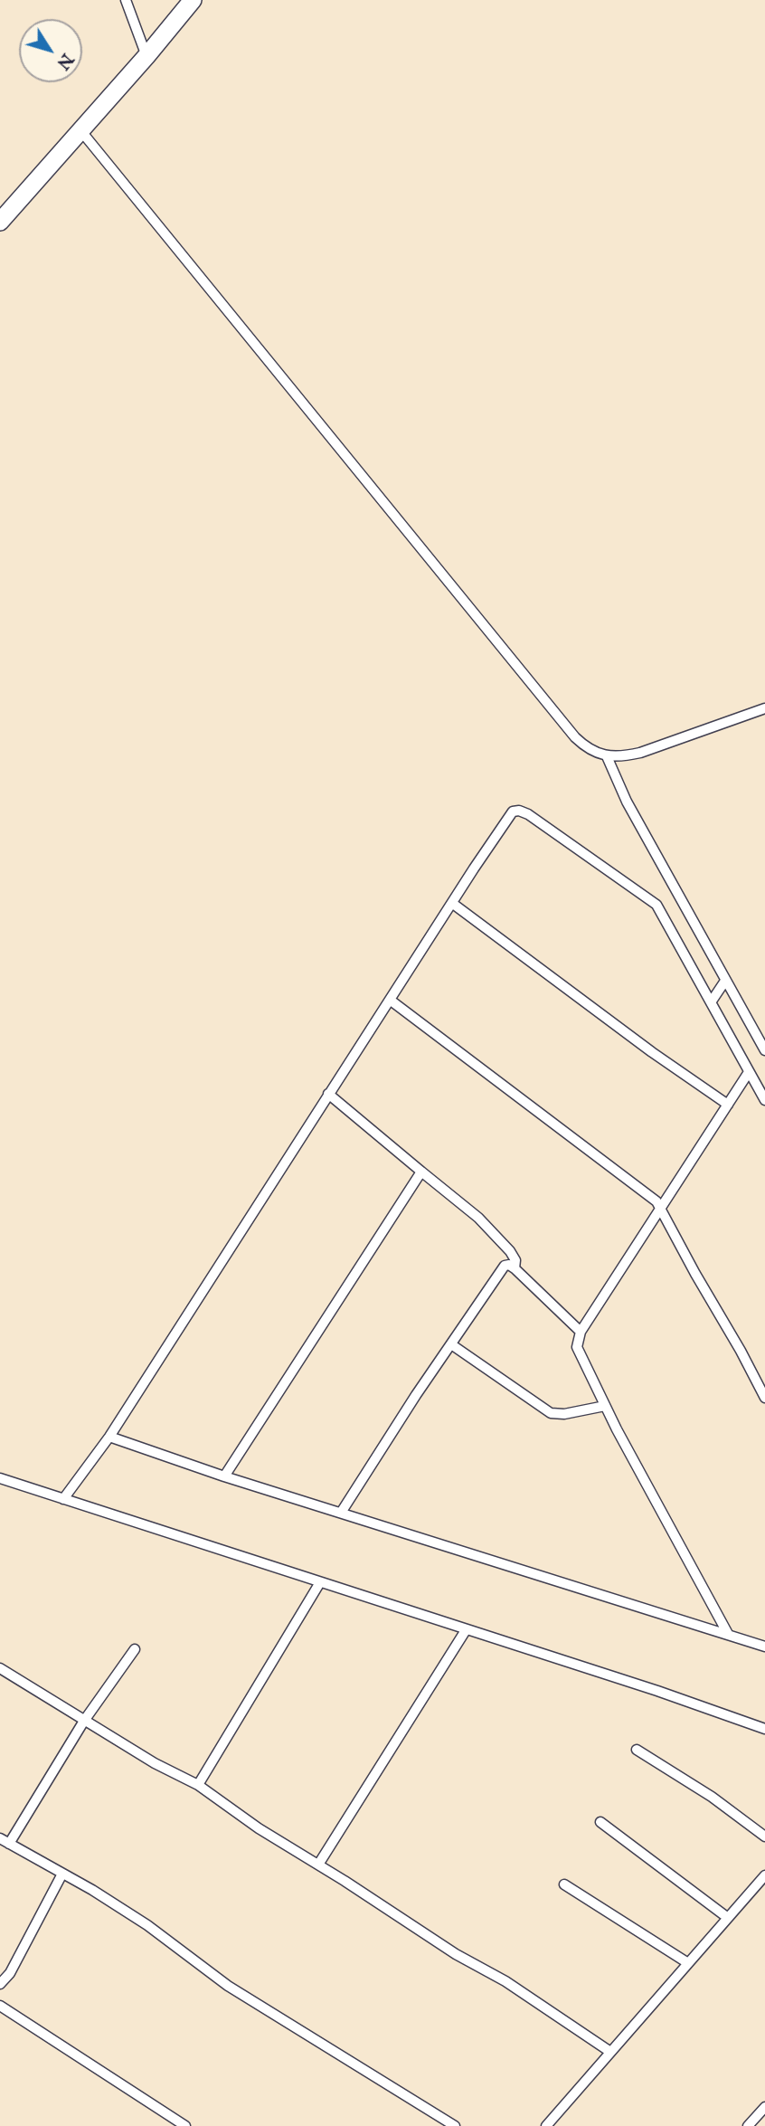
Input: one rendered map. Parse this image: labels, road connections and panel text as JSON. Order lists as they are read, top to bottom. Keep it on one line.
{"north":"bottom right"}
